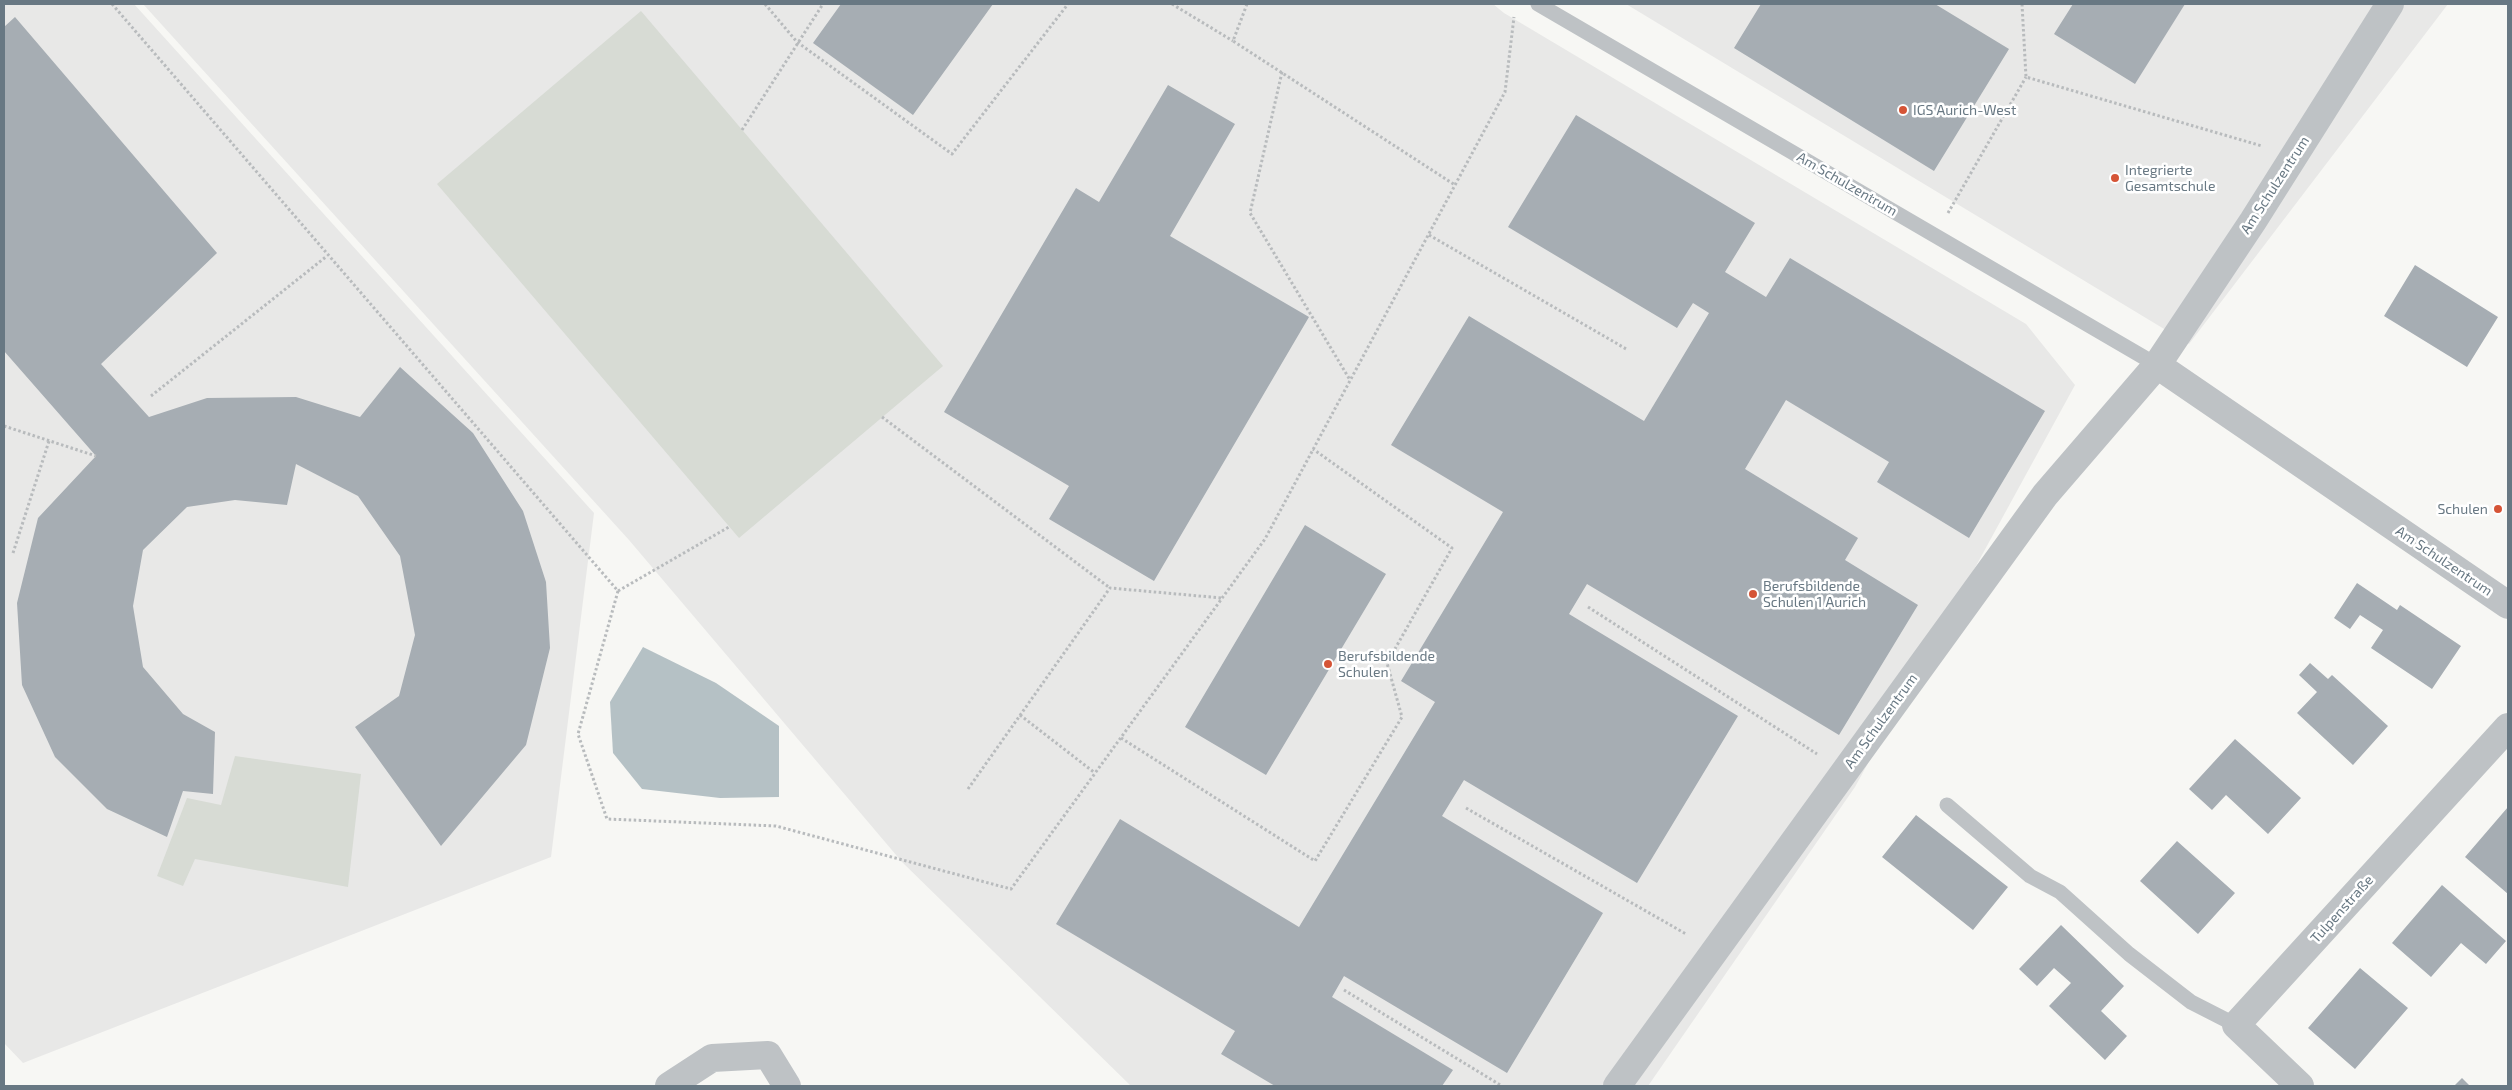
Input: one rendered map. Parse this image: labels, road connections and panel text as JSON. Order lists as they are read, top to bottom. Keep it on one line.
{"streets":{"street":["Am Schulzentrum","Tulpenstraße"]},"places":["IGS Aurich-West","Integrierte Gesamtschule","Schulen","Berufsbildende Schulen 1 Aurich","Berufsbildende Schulen"]}
